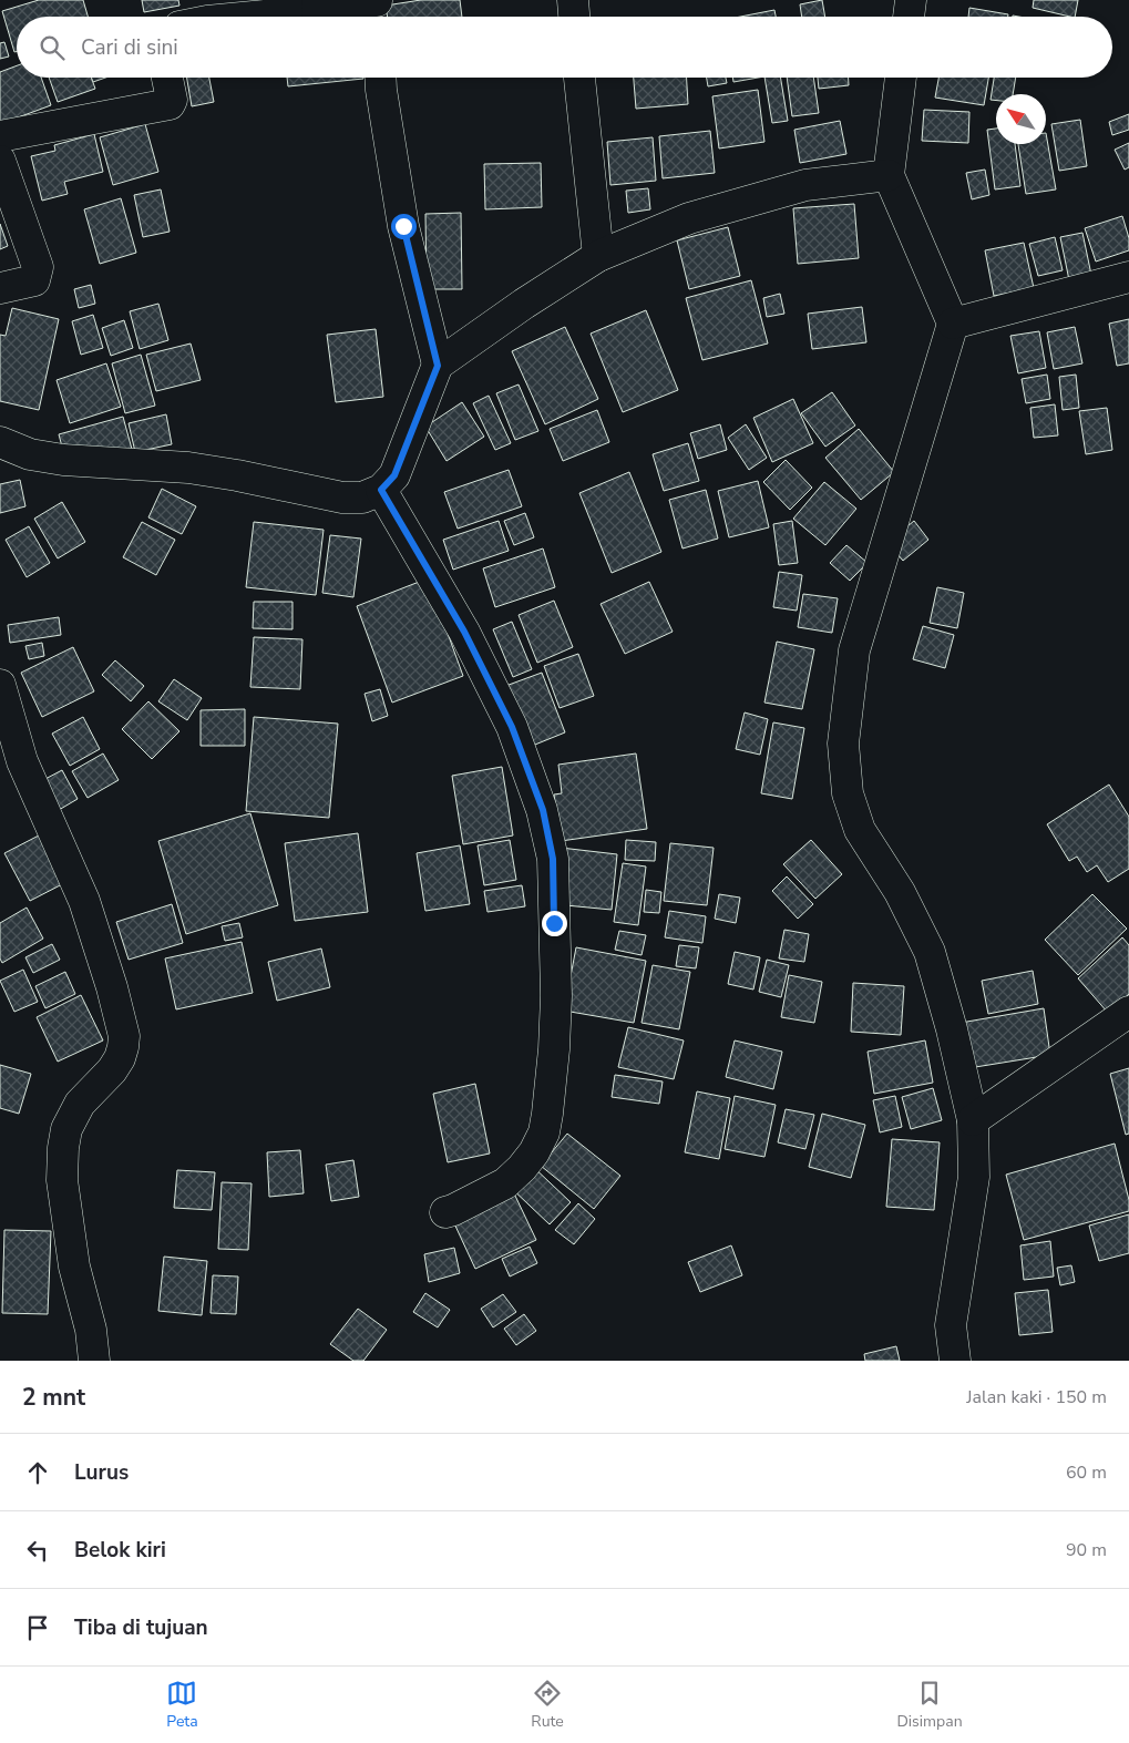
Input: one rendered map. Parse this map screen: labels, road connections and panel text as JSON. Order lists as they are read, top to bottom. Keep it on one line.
{"north":"top left","page":{"search":"Cari di sini","heading":["2 mnt","Jalan kaki · 150 m"],"list":[["Lurus","60 m"],["Belok kiri","90 m"],"Tiba di tujuan"],"nav":["Peta","Rute","Disimpan"]}}
